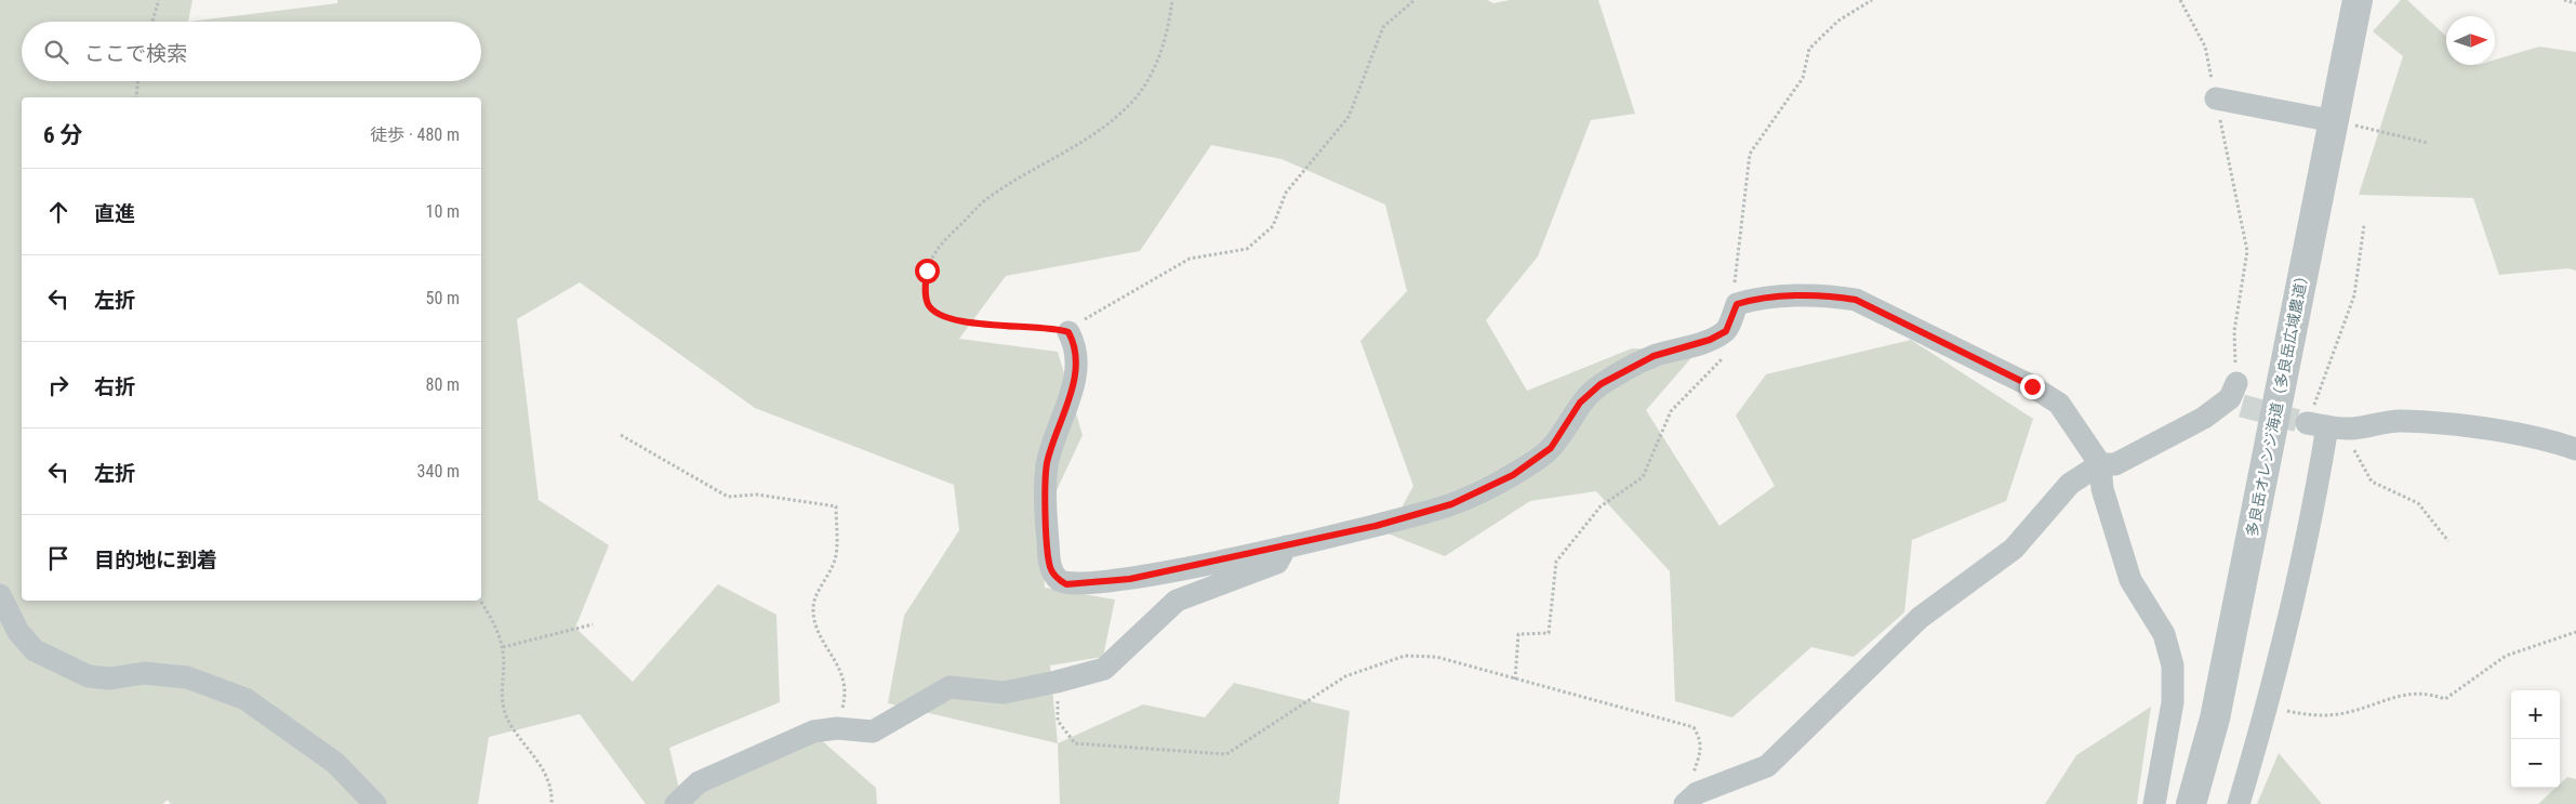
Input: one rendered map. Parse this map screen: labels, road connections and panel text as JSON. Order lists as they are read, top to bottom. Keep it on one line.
{"streets":{"street":["多良岳オレンジ海道（多良岳広域農道）"]},"north":"right","page":{"search":"ここで検索","heading":["6 分","徒歩 · 480 m"],"list":[["直進","10 m"],["左折","50 m"],["右折","80 m"],["左折","340 m"],"目的地に到着"],"map_buttons":["+","−"]}}
